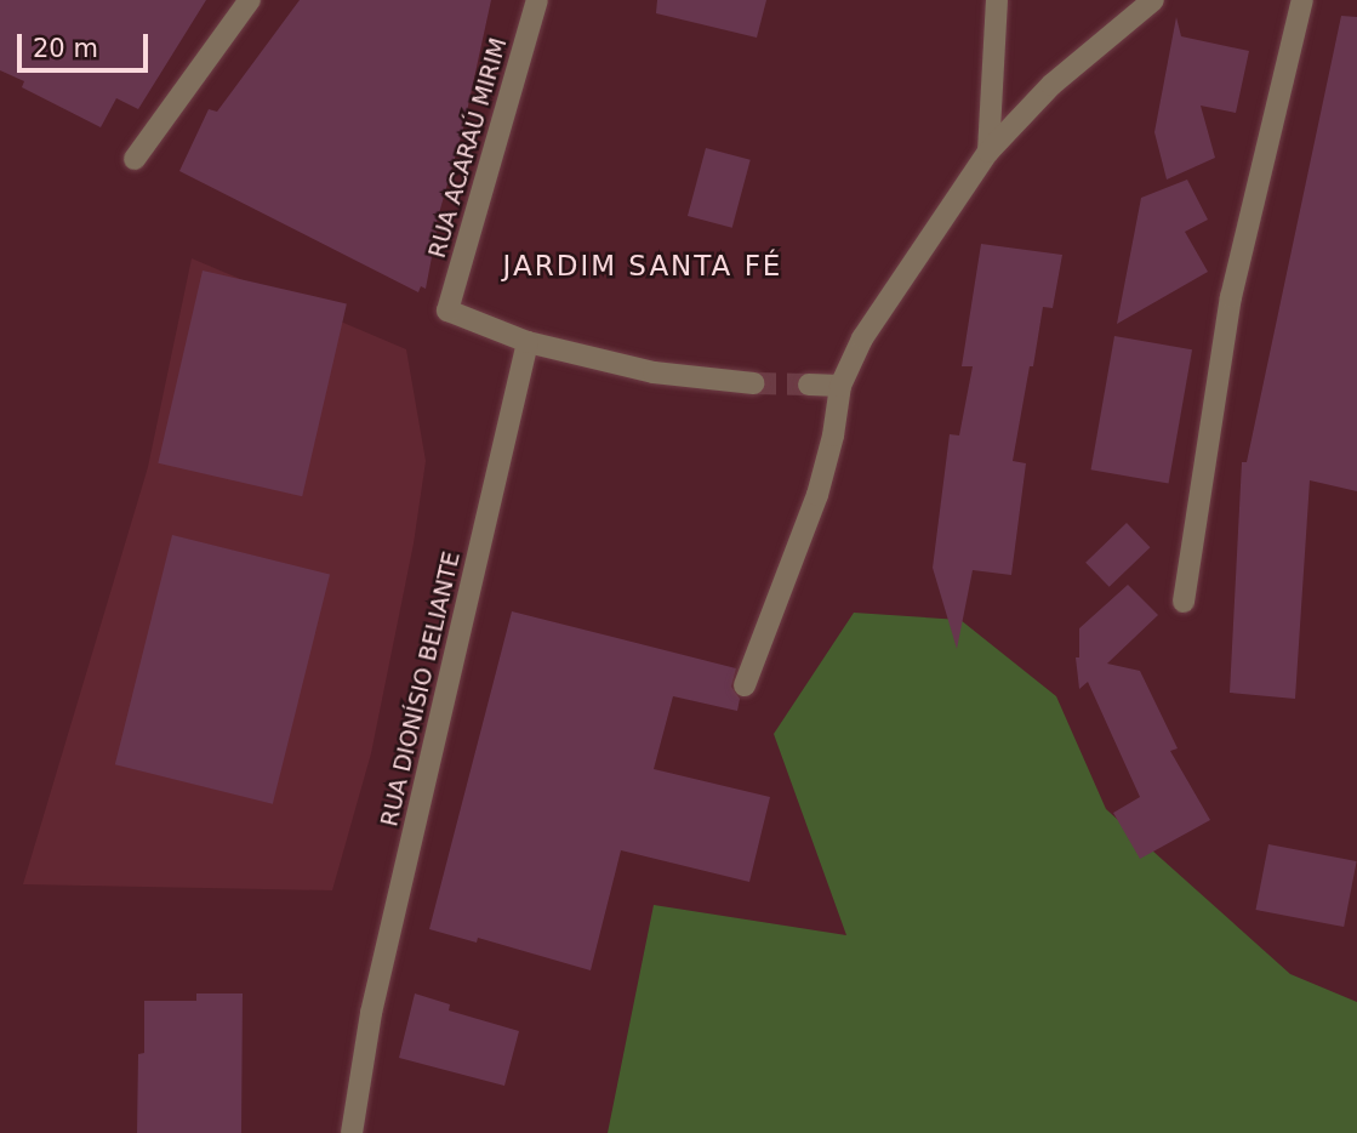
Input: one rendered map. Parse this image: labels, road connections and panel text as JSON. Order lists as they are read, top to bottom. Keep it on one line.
{"streets":{"street":["RUA ACARAÚ MIRIM","RUA DIONÍSIO BELIANTE"]},"crossings":[["RUA ACARAÚ MIRIM","RUA DIONÍSIO BELIANTE"]],"districts":["JARDIM SANTA FÉ"],"scale_bar":"20 m"}
